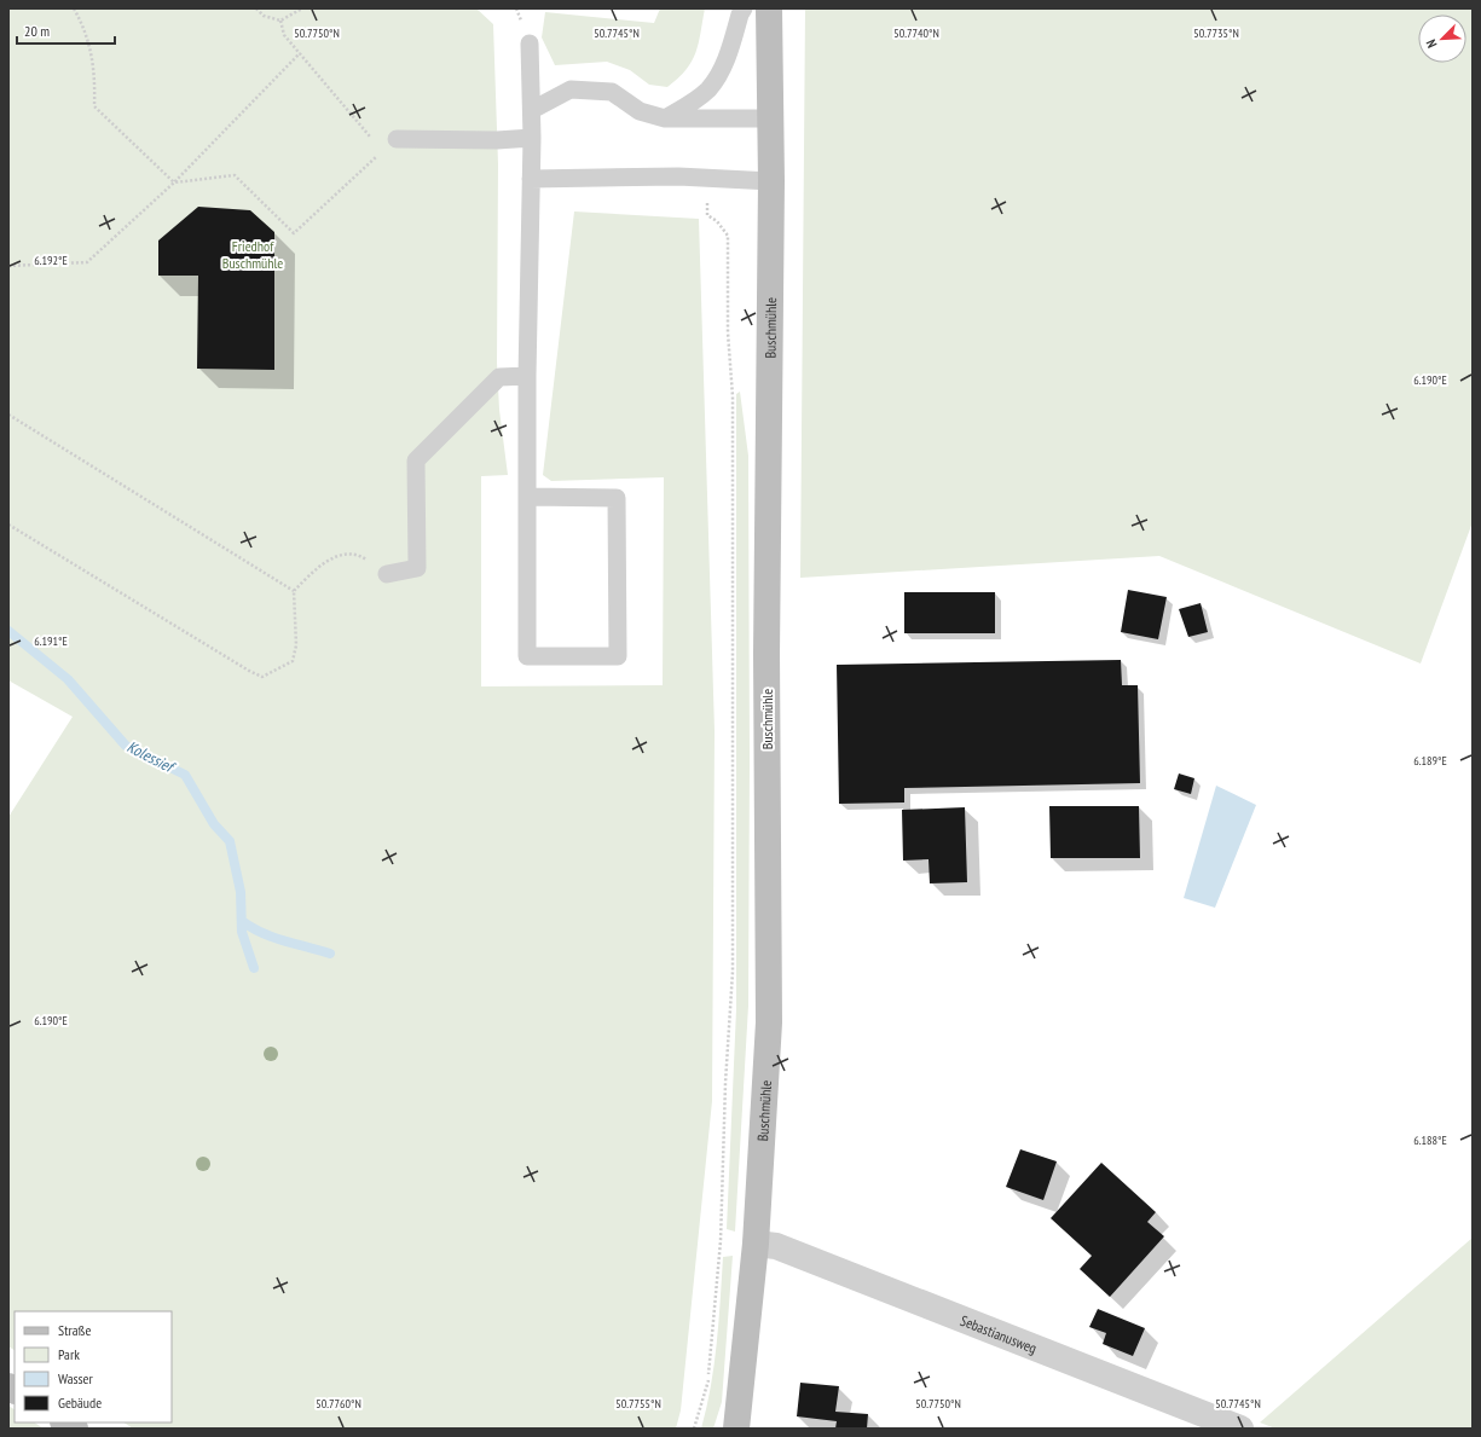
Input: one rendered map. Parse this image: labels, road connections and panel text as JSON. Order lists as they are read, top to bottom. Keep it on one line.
{"streets":{"main road":["Buschmühle"],"street":["Sebastianusweg"]},"crossings":[["Buschmühle","Sebastianusweg"]],"water":["Kolessief"],"parks":["Friedhof Buschmühle"],"legend":["Straße","Park","Wasser","Gebäude"],"scale_bar":"20 m","north":"bottom left","coordinates":["50.7740°N","50.7735°N","50.7750°N","50.7745°N","6.192°E","6.190°E","6.191°E","6.189°E","6.188°E","50.7760°N","50.7755°N"]}
